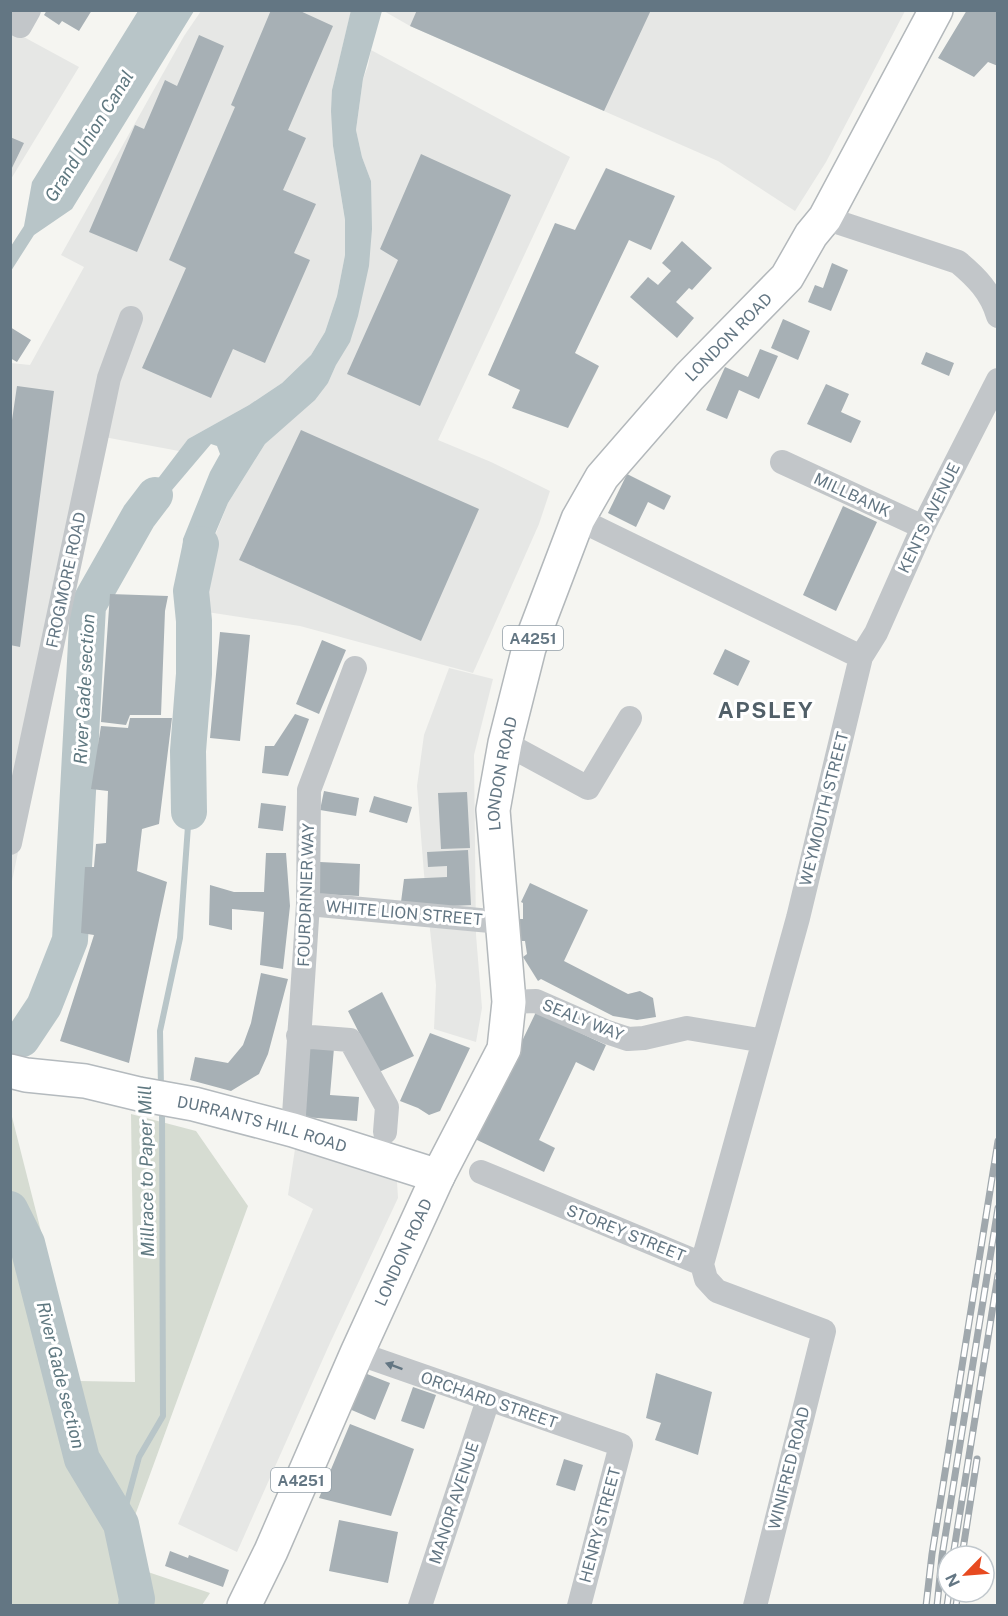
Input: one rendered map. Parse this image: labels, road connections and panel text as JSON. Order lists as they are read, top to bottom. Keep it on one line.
{"streets":{"main road":["LONDON ROAD","A4251","DURRANTS HILL ROAD"],"street":["MILLBANK","KENTS AVENUE","FROGMORE ROAD","WEYMOUTH STREET","FOURDRINIER WAY","WHITE LION STREET","SEALY WAY","STOREY STREET","ORCHARD STREET","WINIFRED ROAD","MANOR AVENUE","HENRY STREET"]},"crossings":[["LONDON ROAD","WHITE LION STREET"],["LONDON ROAD","SEALY WAY"],["LONDON ROAD","DURRANTS HILL ROAD"],["LONDON ROAD","ORCHARD STREET"],["MILLBANK","KENTS AVENUE"],["KENTS AVENUE","WEYMOUTH STREET"],["WEYMOUTH STREET","SEALY WAY"],["WEYMOUTH STREET","STOREY STREET"],["FOURDRINIER WAY","WHITE LION STREET"],["FOURDRINIER WAY","DURRANTS HILL ROAD"],["STOREY STREET","WINIFRED ROAD"],["ORCHARD STREET","MANOR AVENUE"],["ORCHARD STREET","HENRY STREET"]],"one_way":["ORCHARD STREET"],"districts":["APSLEY"],"water":["Grand Union Canal","River Gade section","Millrace to Paper Mill"],"north":"bottom left"}
